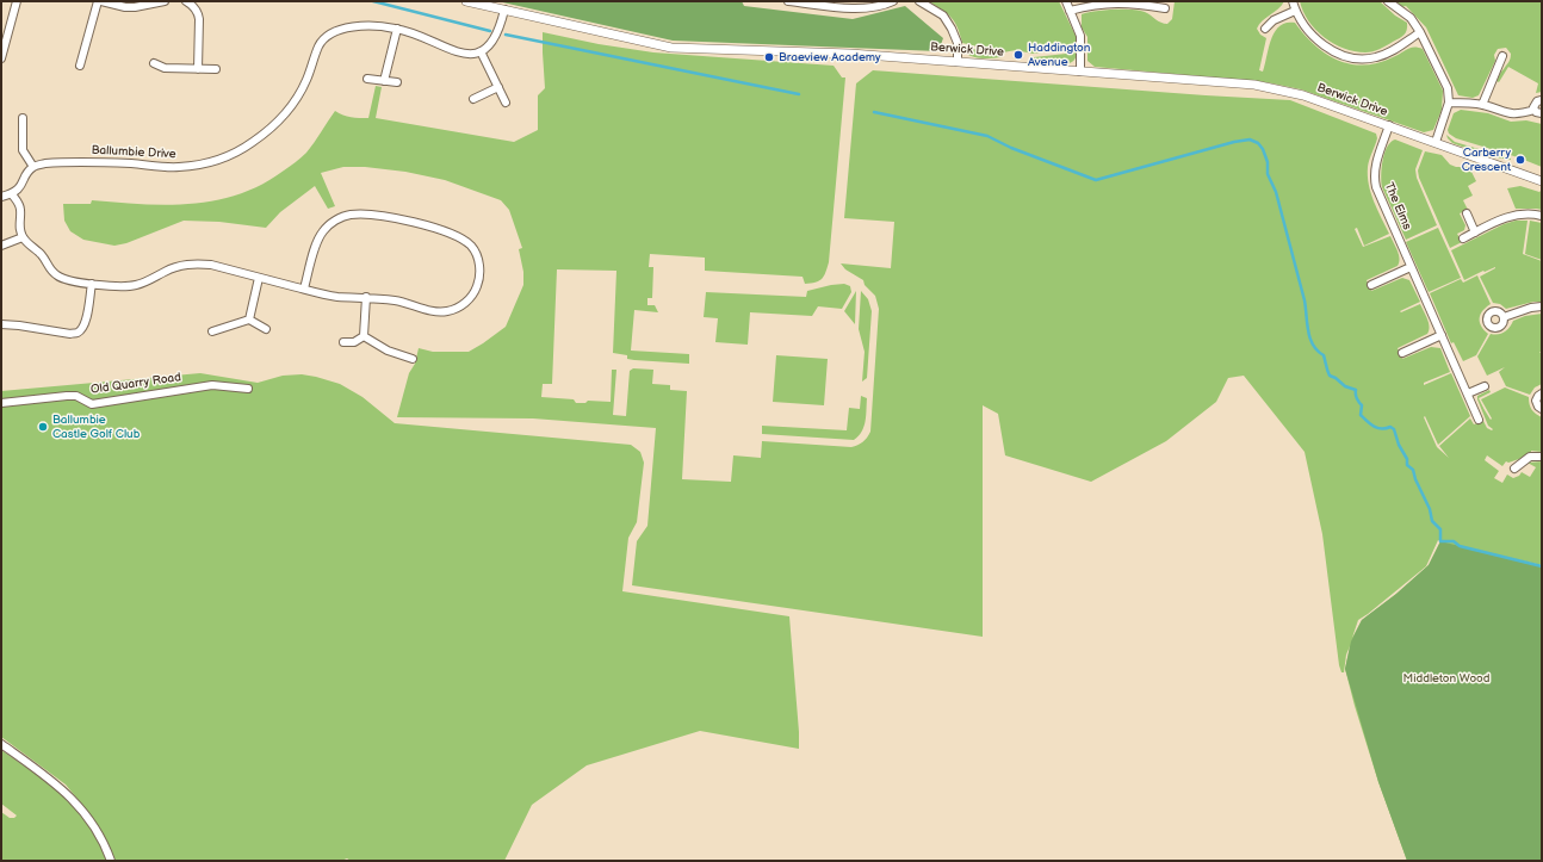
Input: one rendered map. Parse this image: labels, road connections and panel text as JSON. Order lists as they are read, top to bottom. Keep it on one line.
{"streets":{"street":["Berwick Drive","Ballumbie Drive","The Elms","Old Quarry Road"]},"crossings":[["Berwick Drive","The Elms"]],"parks":["Middleton Wood"],"places":["Haddington Avenue","Braeview Academy","Carberry Crescent","Ballumbie Castle Golf Club"]}
